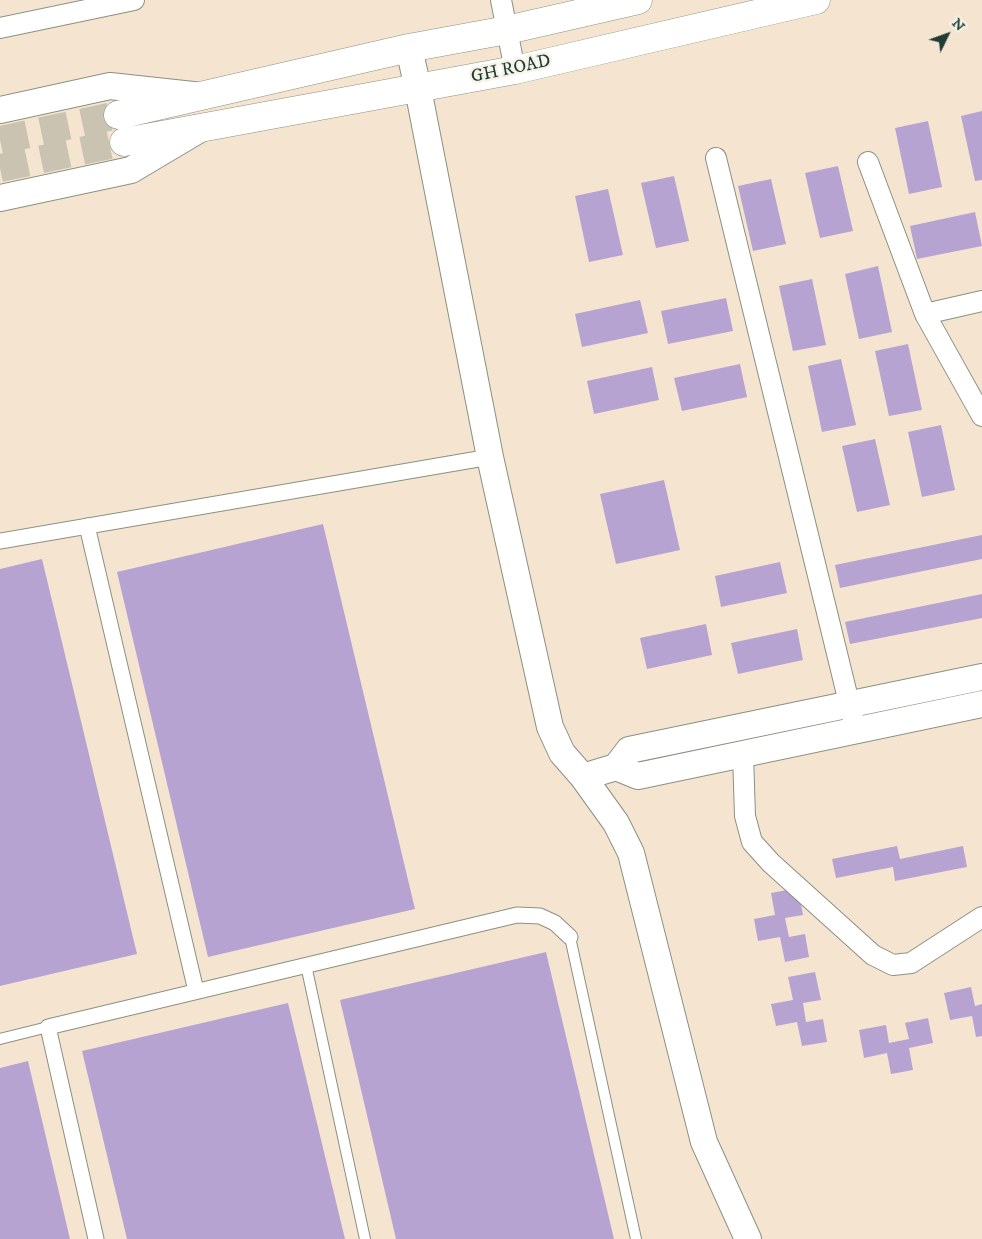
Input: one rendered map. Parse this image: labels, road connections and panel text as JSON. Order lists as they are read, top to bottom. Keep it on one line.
{"streets":{"main road":["GH ROAD"]},"north":"top right"}
